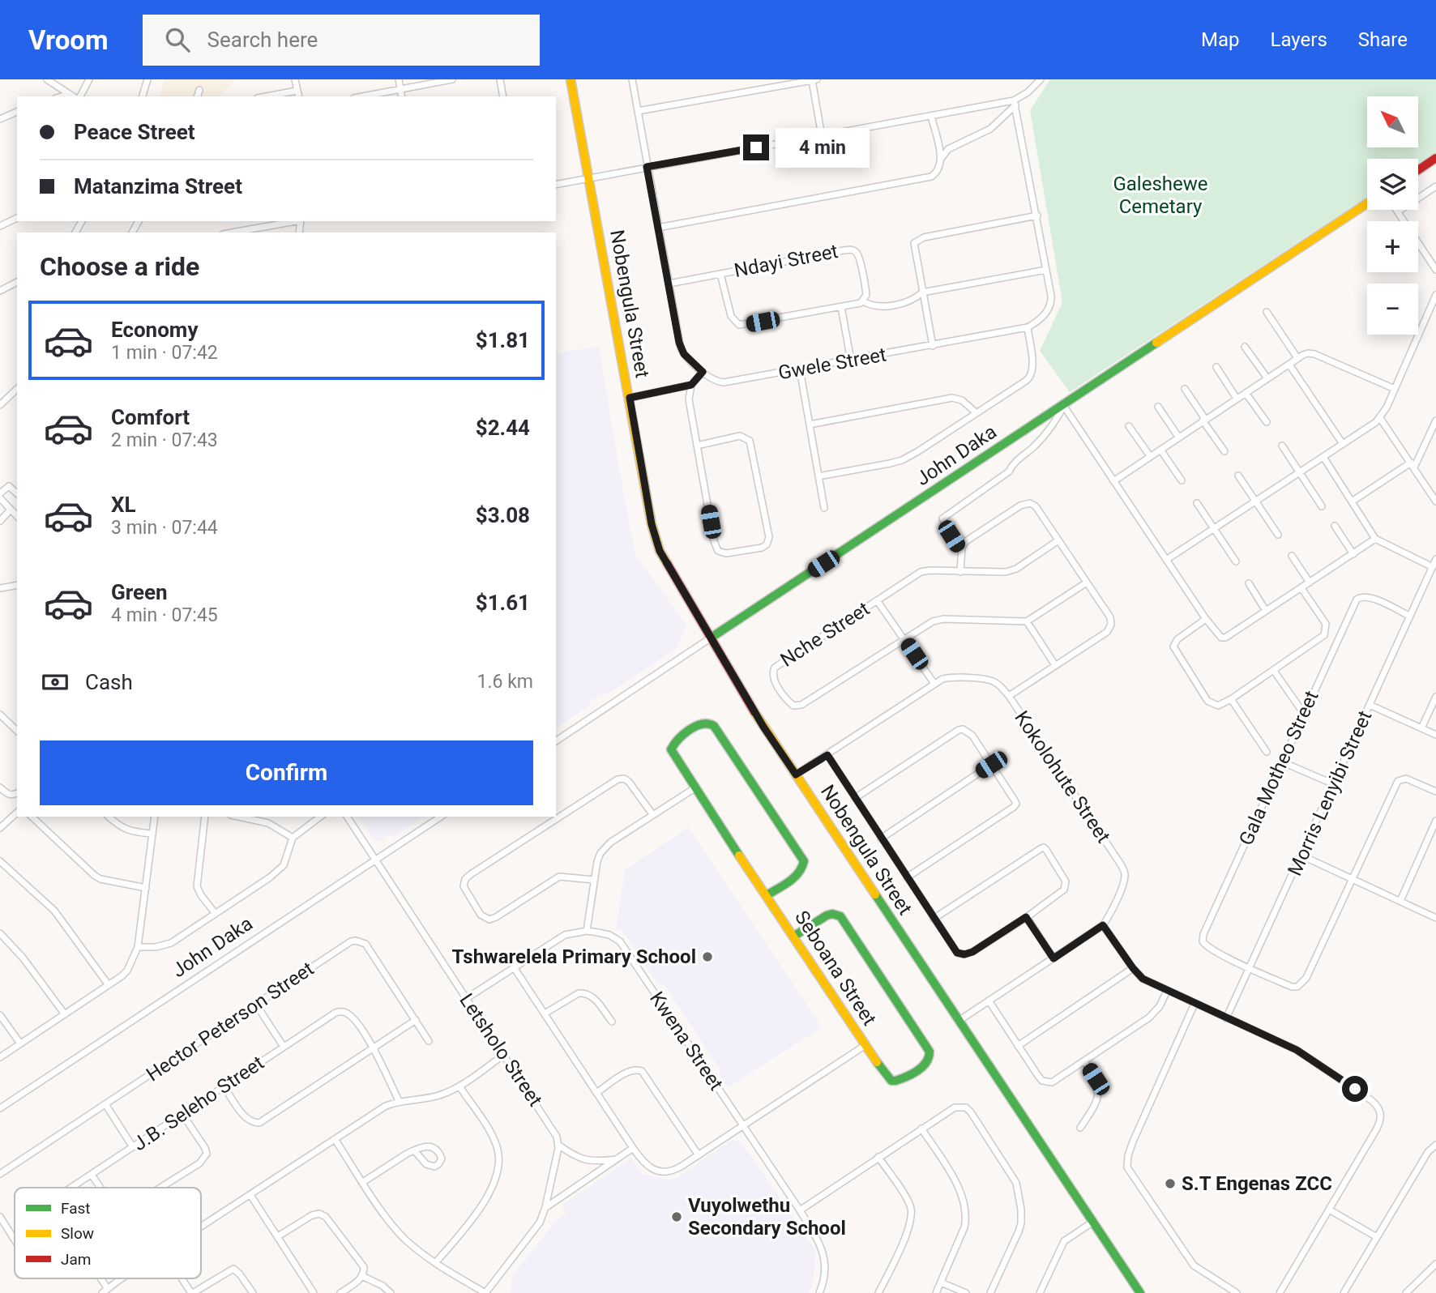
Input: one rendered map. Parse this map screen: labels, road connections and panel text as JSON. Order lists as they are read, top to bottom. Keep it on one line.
{"streets":{"street":["Ndayi Street","Nobengula Street","Gwele Street","John Daka","Nche Street","Gala Motheo Street","Kokolohute Street","Morris Lenyibi Street","Seboana Street","Hector Peterson Street","Kwena Street","Letsholo Street","J.B. Seleho Street"]},"crossings":[["Ndayi Street","Gwele Street"],["Nobengula Street","John Daka"],["Nobengula Street","Kokolohute Street"],["John Daka","Letsholo Street"],["Gala Motheo Street","Morris Lenyibi Street"],["Seboana Street","Kwena Street"],["Kwena Street","Letsholo Street"]],"parks":["Galeshewe Cemetary"],"places":["Tshwarelela Primary School","S.T Engenas ZCC","Vuyolwethu Secondary School"],"legend":["Fast","Slow","Jam"],"north":"top left","page":{"header":"Vroom","search":"Search here","nav":["Map","Layers","Share"],"map_buttons":["+","−"],"banner":["Peace Street","Matanzima Street"],"bubble":"4 min","heading":"Choose a ride","list":[{"name":"Economy","note":"1 min · 07:42","value":"$1.81"},{"name":"Comfort","note":"2 min · 07:43","value":"$2.44"},{"name":"XL","note":"3 min · 07:44","value":"$3.08"},{"name":"Green","note":"4 min · 07:45","value":"$1.61"}],"pay":["Cash","1.6 km"],"buttons":"Confirm"}}
